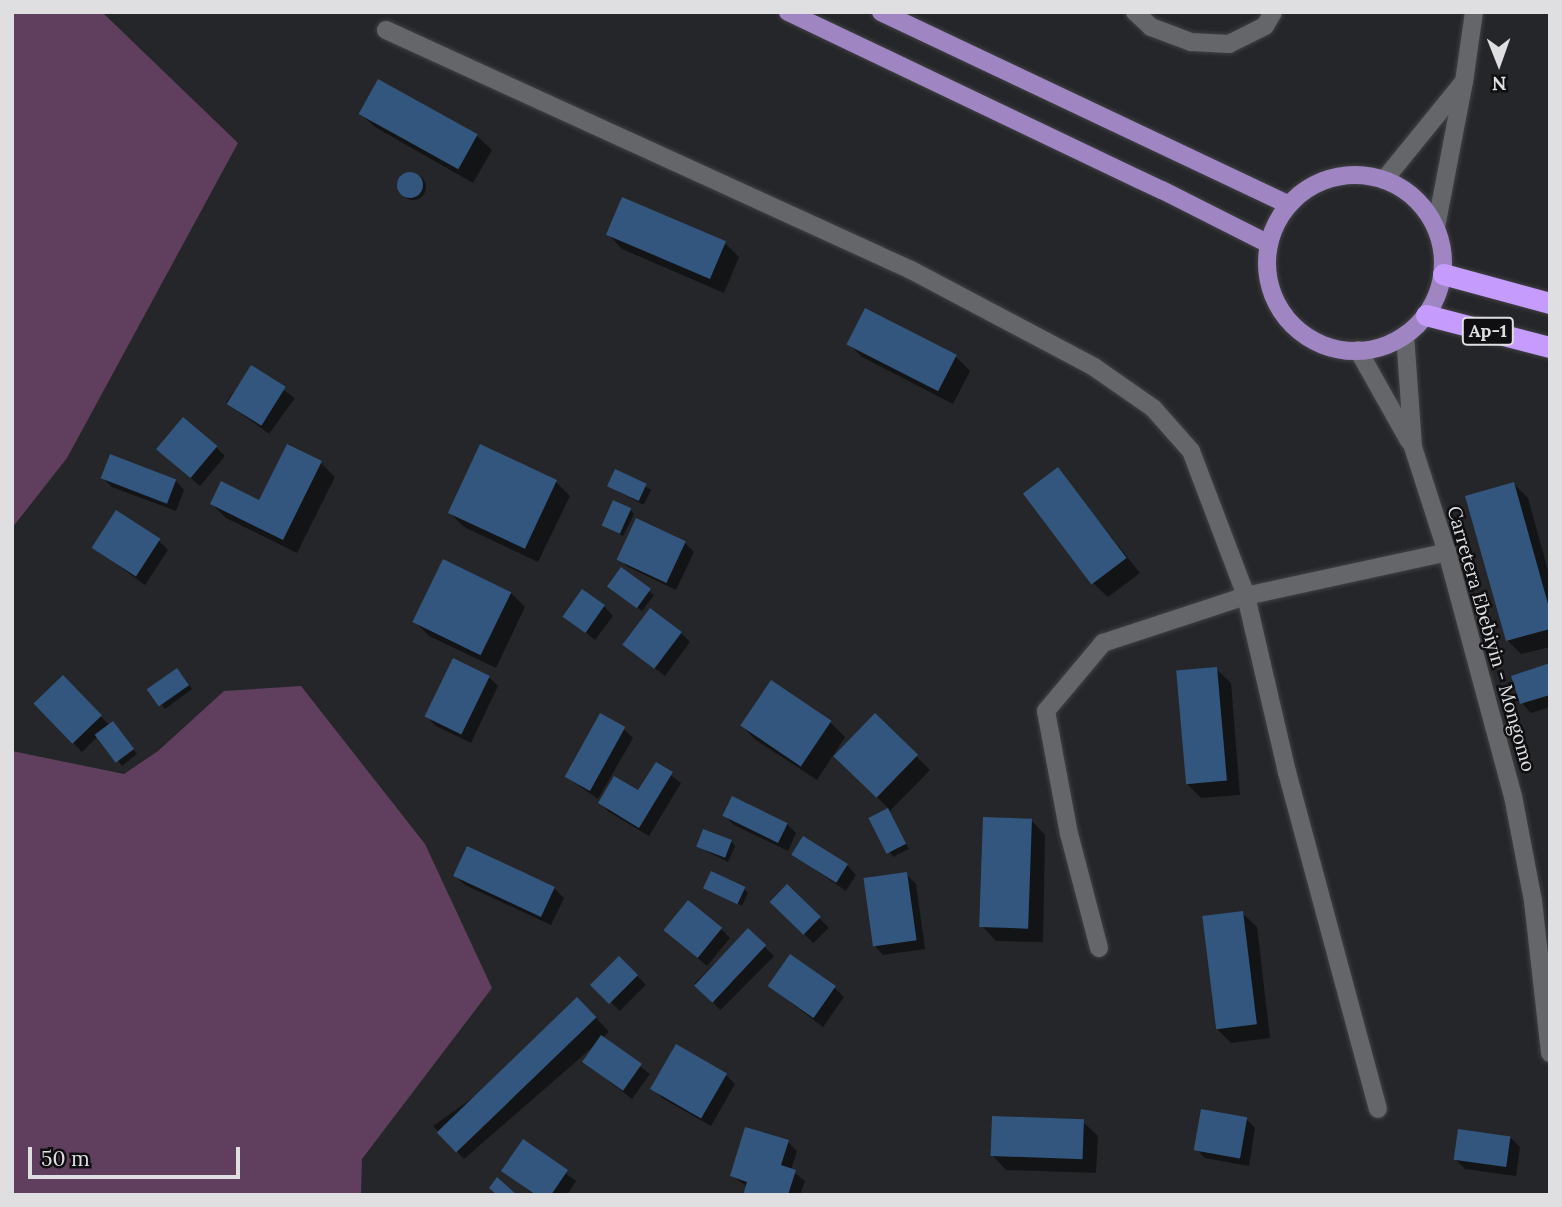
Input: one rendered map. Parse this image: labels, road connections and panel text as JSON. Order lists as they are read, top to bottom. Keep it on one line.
{"streets":{"highway":["Ap-1"],"street":["Carretera Ebebiyin - Mongomo"]},"crossings":[["Ap-1","Carretera Ebebiyin - Mongomo"]],"scale_bar":"50 m","north":"bottom"}
